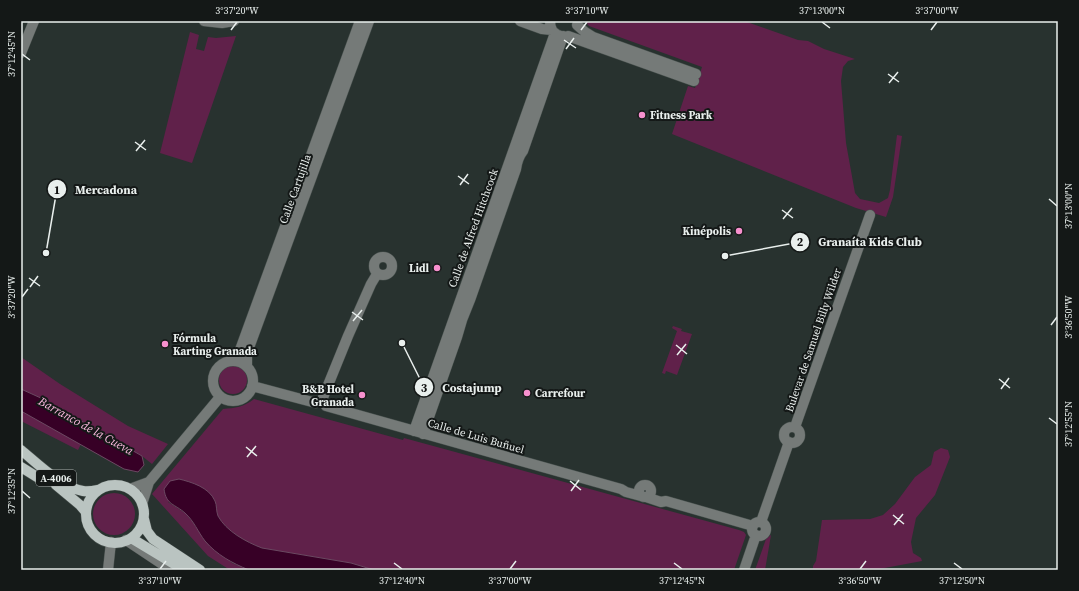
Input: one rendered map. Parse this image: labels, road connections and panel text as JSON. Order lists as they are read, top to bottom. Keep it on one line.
{"streets":{"main road":["A-4006"],"street":["Calle Cartujilla","Calle de Alfred Hitchcock","Bulevar de Samuel Billy Wilder","Calle de Luis Buñuel"]},"crossings":[["Calle Cartujilla","Calle de Luis Buñuel"],["Calle de Alfred Hitchcock","Calle de Luis Buñuel"],["Bulevar de Samuel Billy Wilder","Calle de Luis Buñuel"]],"water":["Barranco de la Cueva"],"places":["Fitness Park","Kinépolis","Mercadona","Granaíta Kids Club","Lidl","Costajump","Fórmula Karting Granada","Carrefour","B&B Hotel Granada"],"coordinates":["3°37'20\"W","3°37'10\"W","37°13'00\"N","3°37'00\"W","37°12'45\"N","3°36'50\"W","37°12'55\"N","37°12'35\"N","37°12'40\"N","37°12'50\"N"]}
